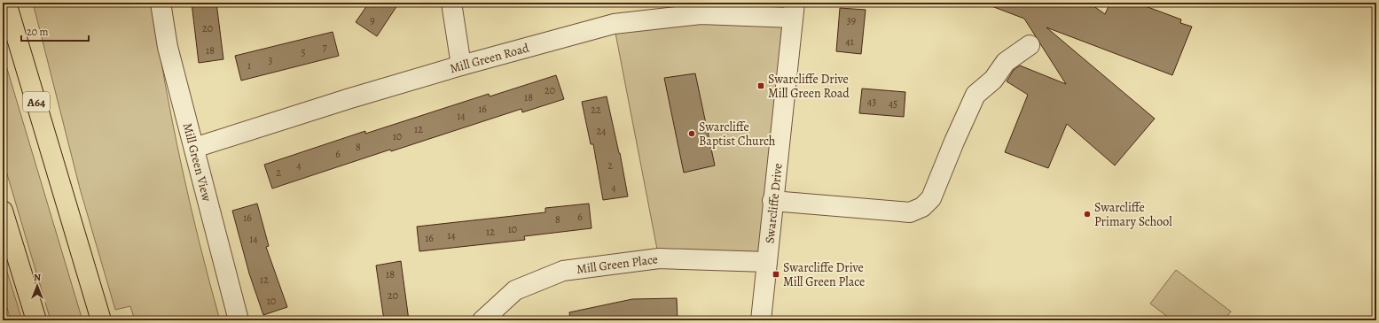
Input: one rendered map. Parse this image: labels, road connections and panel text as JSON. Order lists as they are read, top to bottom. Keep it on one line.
{"streets":{"highway":["A64"],"street":["Mill Green Road","Mill Green View","Swarcliffe Drive","Mill Green Place"]},"crossings":[["Mill Green Road","Mill Green View"],["Mill Green Road","Swarcliffe Drive"],["Swarcliffe Drive","Mill Green Place"]],"places":{"transit":["Swarcliffe Drive Mill Green Road","Swarcliffe Drive Mill Green Place"],"other":["Swarcliffe Baptist Church","Swarcliffe Primary School"]},"house_numbers":["9","39","20","41","7","18","5","3","1","20","18","43","45","16","22","14","12","24","10","8","6","4","2","2","4","6","16","8","10","12","14","16","14","18","12","20","10"],"scale_bar":"20 m","north":"top"}
